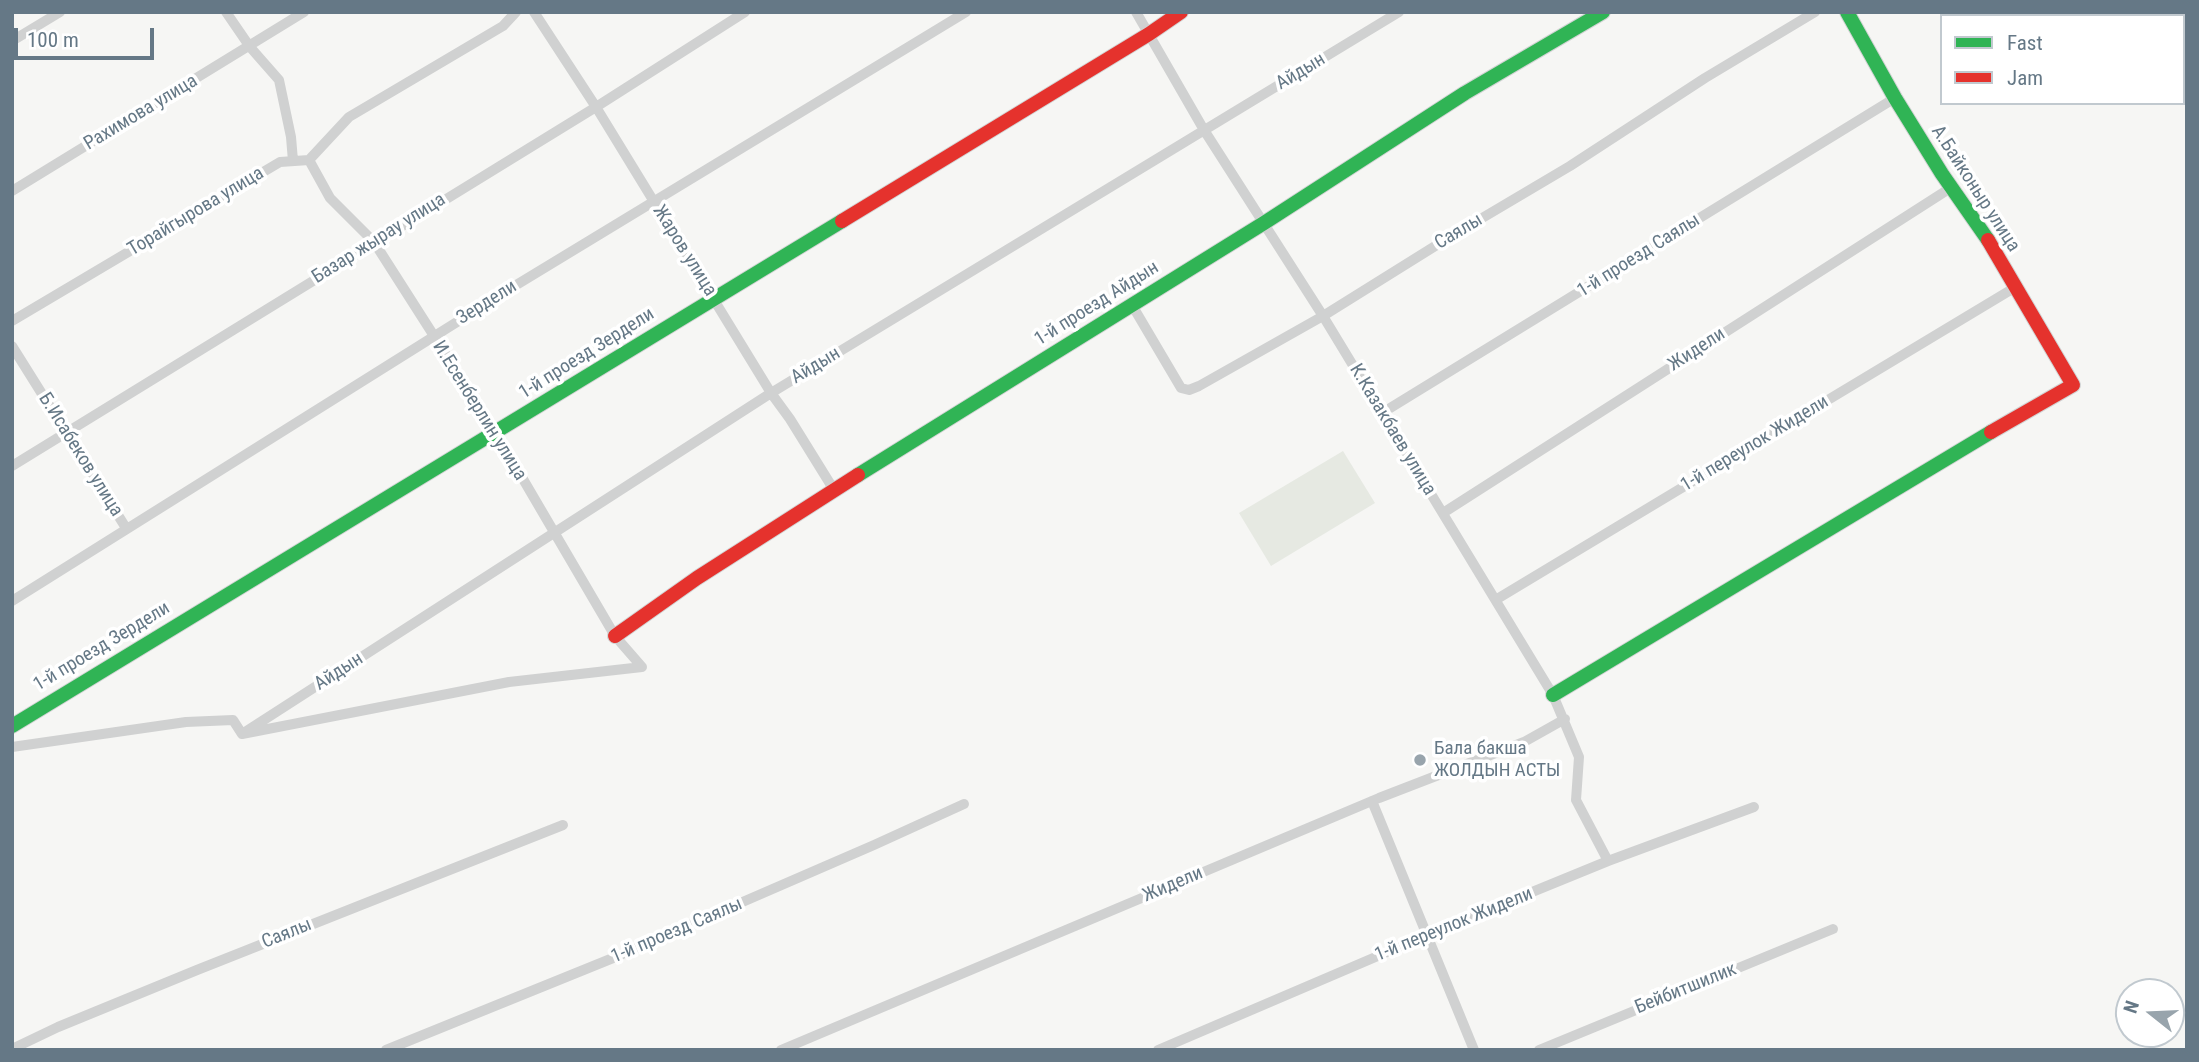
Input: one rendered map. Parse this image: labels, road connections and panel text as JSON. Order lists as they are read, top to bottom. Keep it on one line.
{"streets":{"street":["Айдын","Рахимова улица","А.Байконыр улица","Торайгырова улица","Саялы","Базар жырау улица","Жаров улица","1-й проезд Саялы","Зердели","1-й проезд Айдын","Жидели","1-й проезд Зердели","И.Есенберлин улица","К.Казакбаев улица","1-й переулок Жидели","Б.Исабеков улица","Бейбитшилик"]},"crossings":[["Айдын","Жаров улица"],["Айдын","И.Есенберлин улица"],["Айдын","К.Казакбаев улица"],["А.Байконыр улица","1-й проезд Саялы"],["А.Байконыр улица","Жидели"],["А.Байконыр улица","К.Казакбаев улица"],["А.Байконыр улица","1-й переулок Жидели"],["Торайгырова улица","И.Есенберлин улица"],["Саялы","1-й проезд Айдын"],["Саялы","К.Казакбаев улица"],["Базар жырау улица","Жаров улица"],["Базар жырау улица","И.Есенберлин улица"],["Базар жырау улица","Б.Исабеков улица"],["Жаров улица","Зердели"],["Жаров улица","1-й проезд Айдын"],["Жаров улица","1-й проезд Зердели"],["1-й проезд Саялы","К.Казакбаев улица"],["Зердели","И.Есенберлин улица"],["Зердели","Б.Исабеков улица"],["1-й проезд Айдын","И.Есенберлин улица"],["1-й проезд Айдын","К.Казакбаев улица"],["Жидели","К.Казакбаев улица"],["1-й проезд Зердели","И.Есенберлин улица"],["1-й проезд Зердели","К.Казакбаев улица"],["К.Казакбаев улица","1-й переулок Жидели"]],"places":["Бала бакша ЖОЛДЫН АСТЫ"],"legend":["Fast","Jam"],"scale_bar":"100 m","north":"left"}
